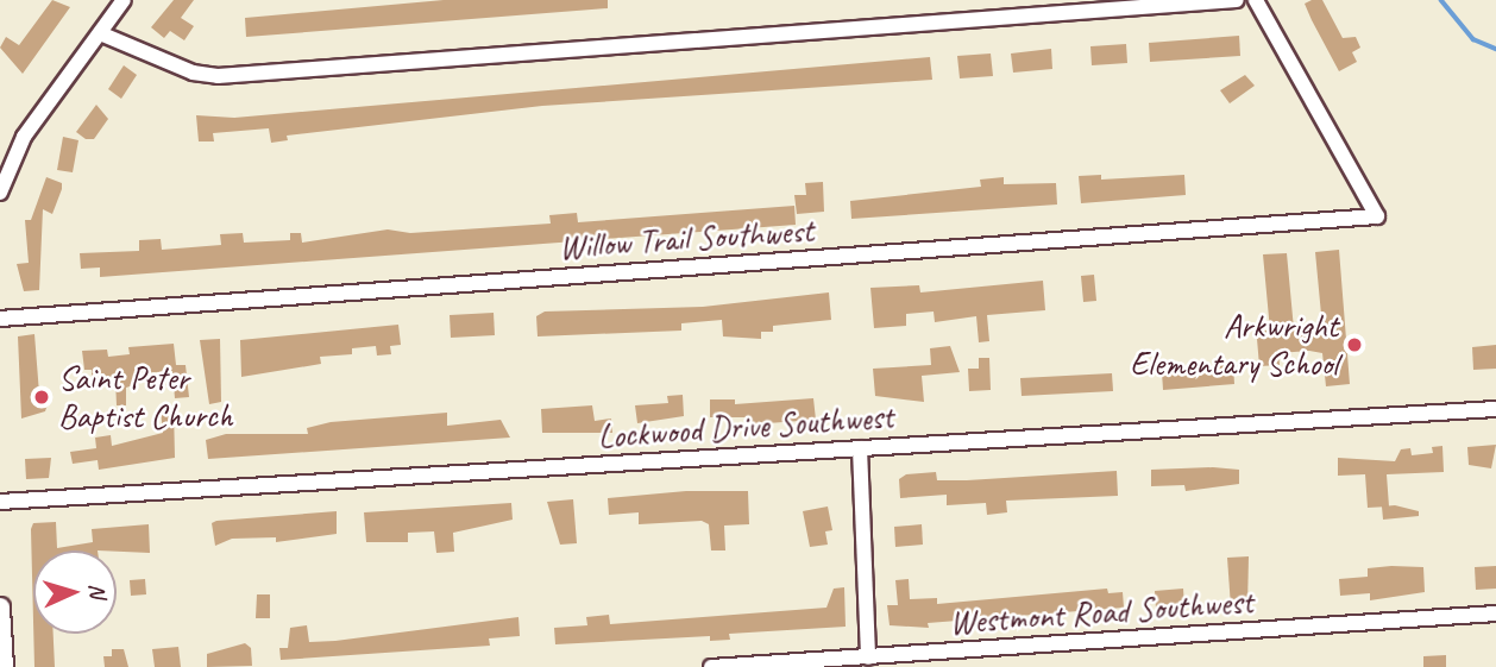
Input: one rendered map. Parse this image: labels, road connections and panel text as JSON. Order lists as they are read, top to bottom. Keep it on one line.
{"streets":{"street":["Willow Trail Southwest","Lockwood Drive Southwest","Westmont Road Southwest"]},"places":["Arkwright Elementary School","Saint Peter Baptist Church"],"north":"right"}
